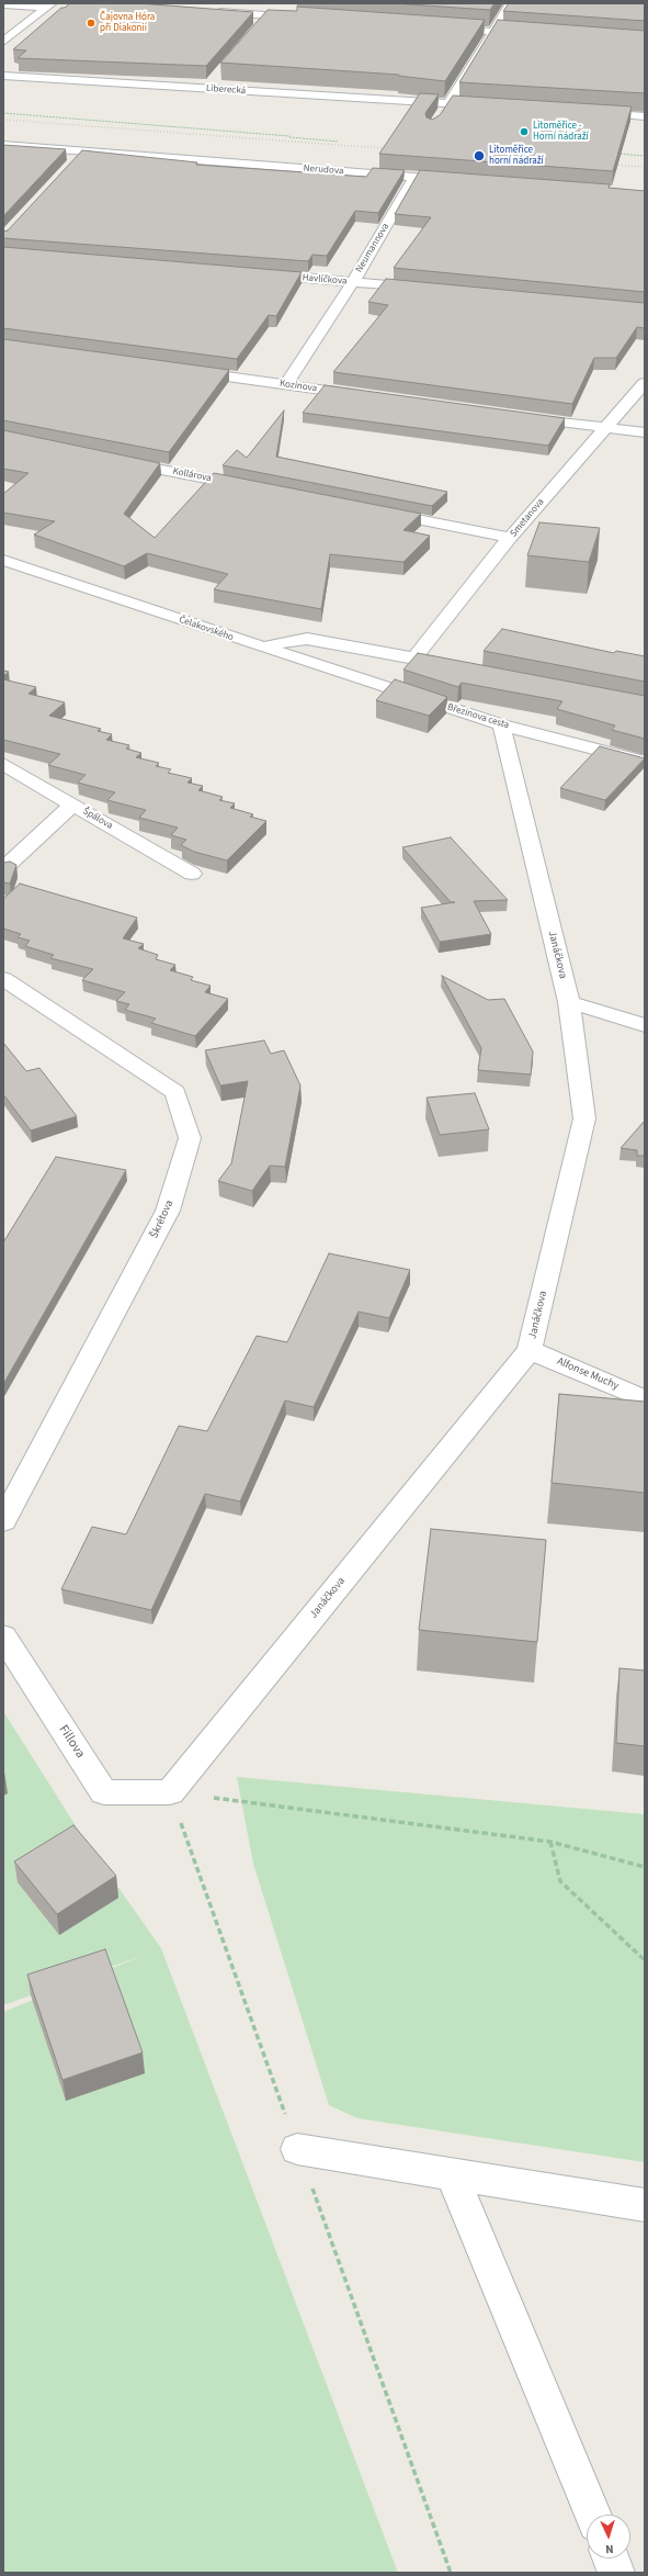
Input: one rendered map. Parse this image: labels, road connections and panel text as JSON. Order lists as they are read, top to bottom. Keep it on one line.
{"streets":{"street":["Liberecká","Nerudova","Neumannova","Havlíčkova","Kozinova","Kollárova","Smetanova","Čelakovského","Březinova cesta","Špálova","Janáčkova","Škrétova","Alfonse Muchy","Fillova"]},"crossings":[["Nerudova","Neumannova"],["Neumannova","Havlíčkova"],["Neumannova","Kozinova"],["Čelakovského","Březinova cesta"],["Březinova cesta","Janáčkova"],["Janáčkova","Alfonse Muchy"],["Janáčkova","Fillova"]],"places":["Čajovna Hóra při Diakonii","Litoměřice - Horní nádraží","Litoměřice horní nádraží"],"north":"bottom"}
